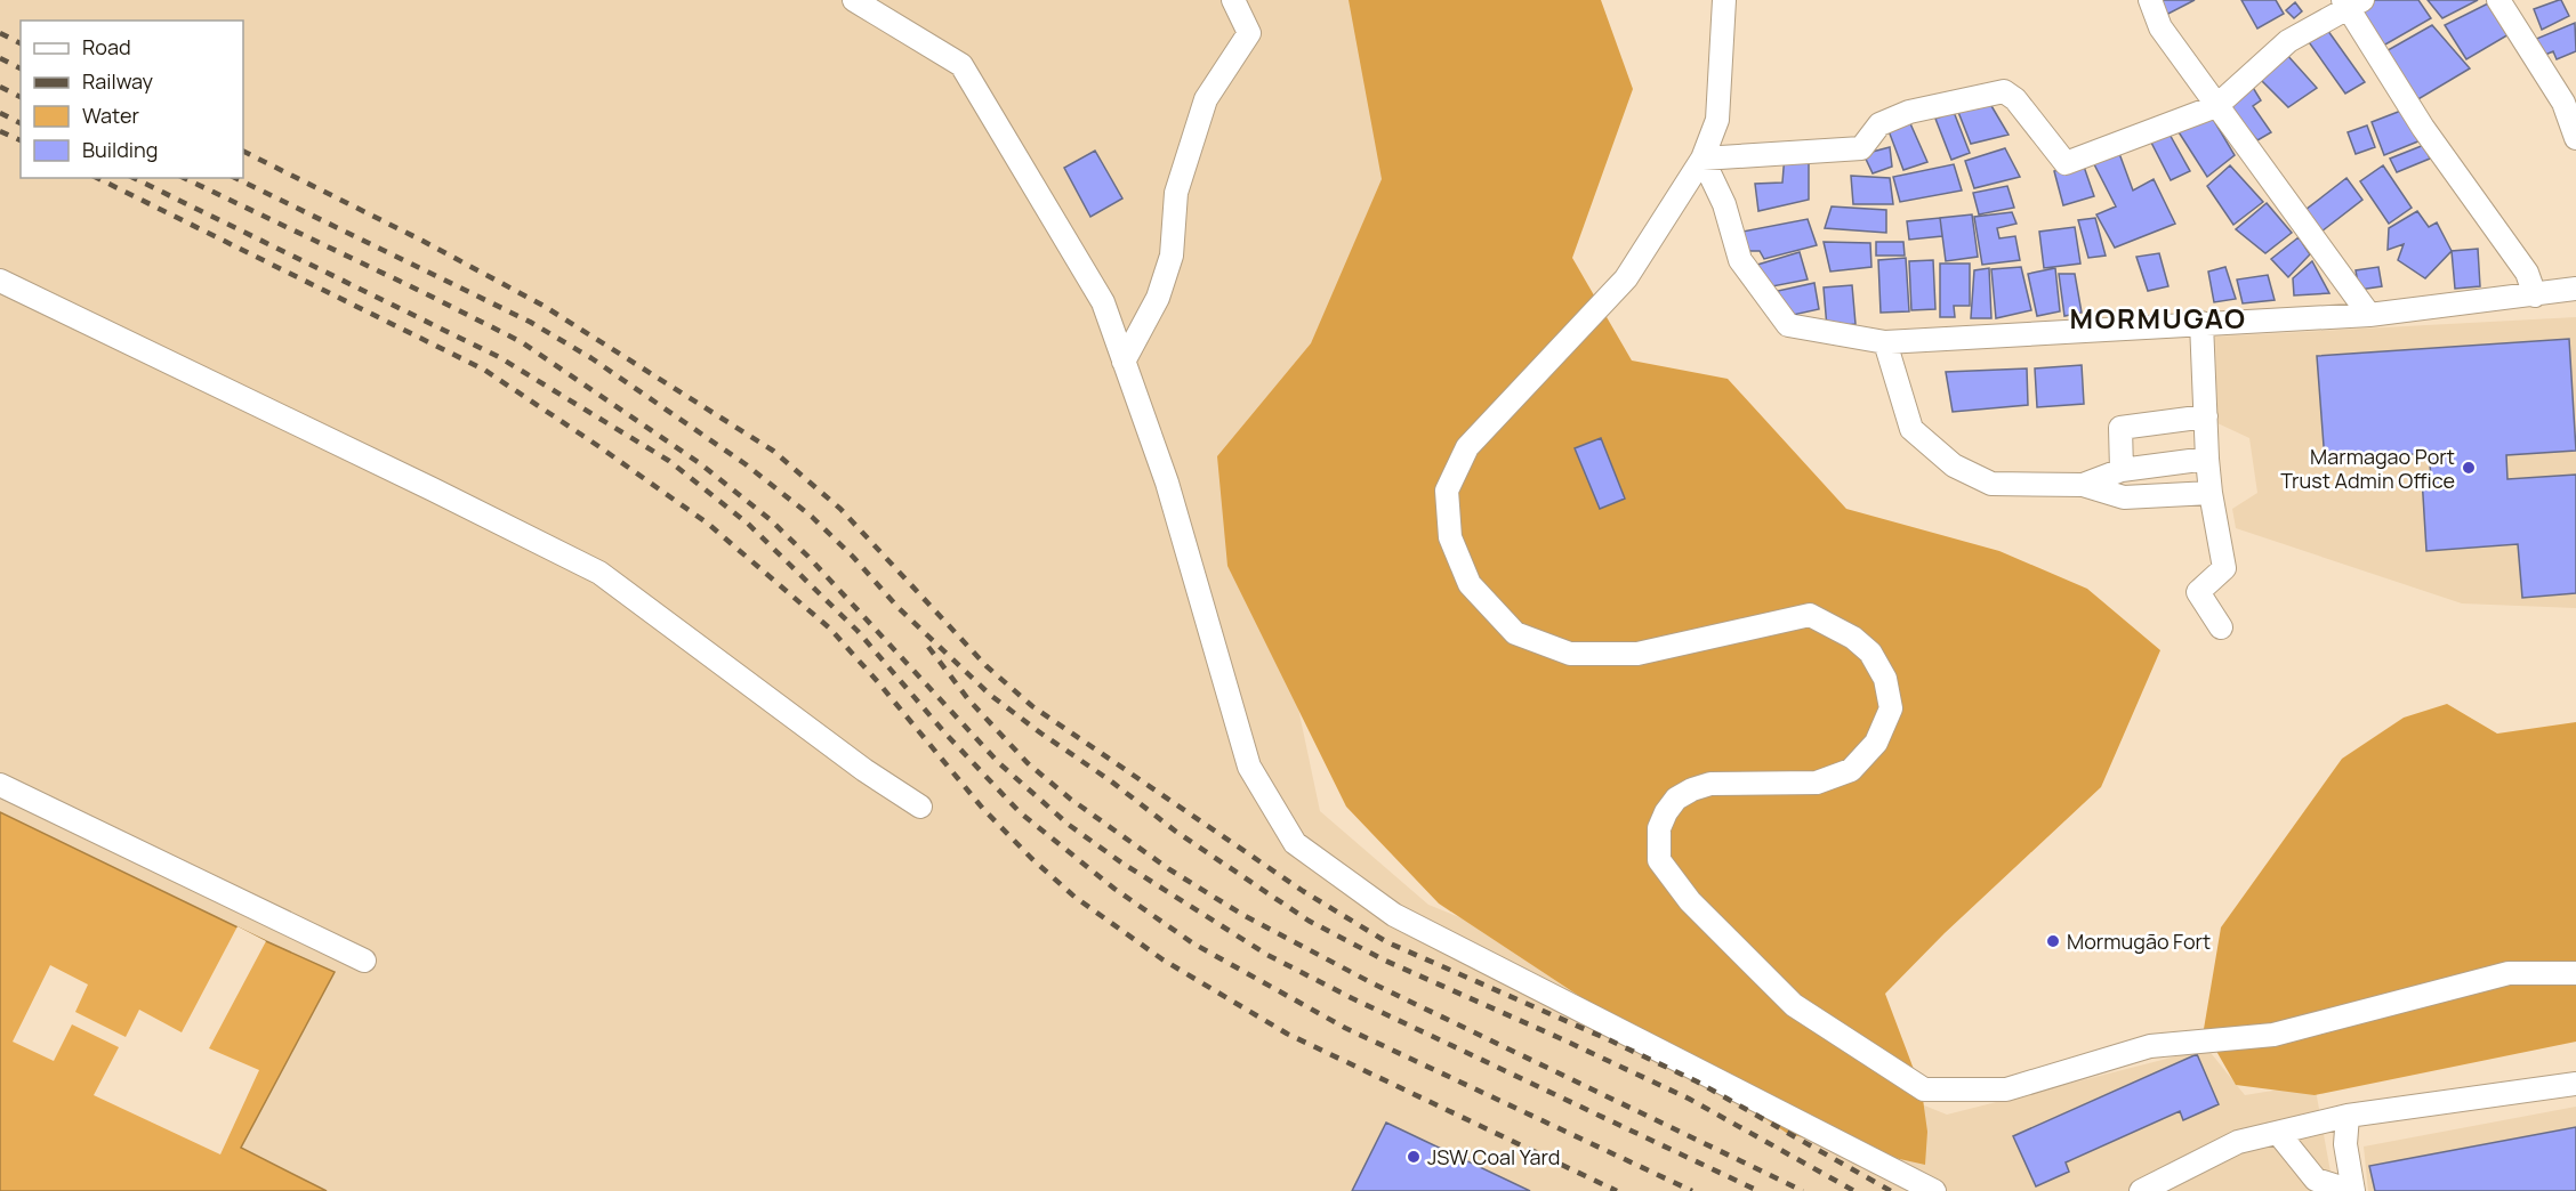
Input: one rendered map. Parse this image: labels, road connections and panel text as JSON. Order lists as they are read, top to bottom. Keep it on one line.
{"districts":["MORMUGAO"],"places":["Marmagao Port Trust Admin Office","Mormugão Fort","JSW Coal Yard"],"legend":["Road","Railway","Water","Building"]}
